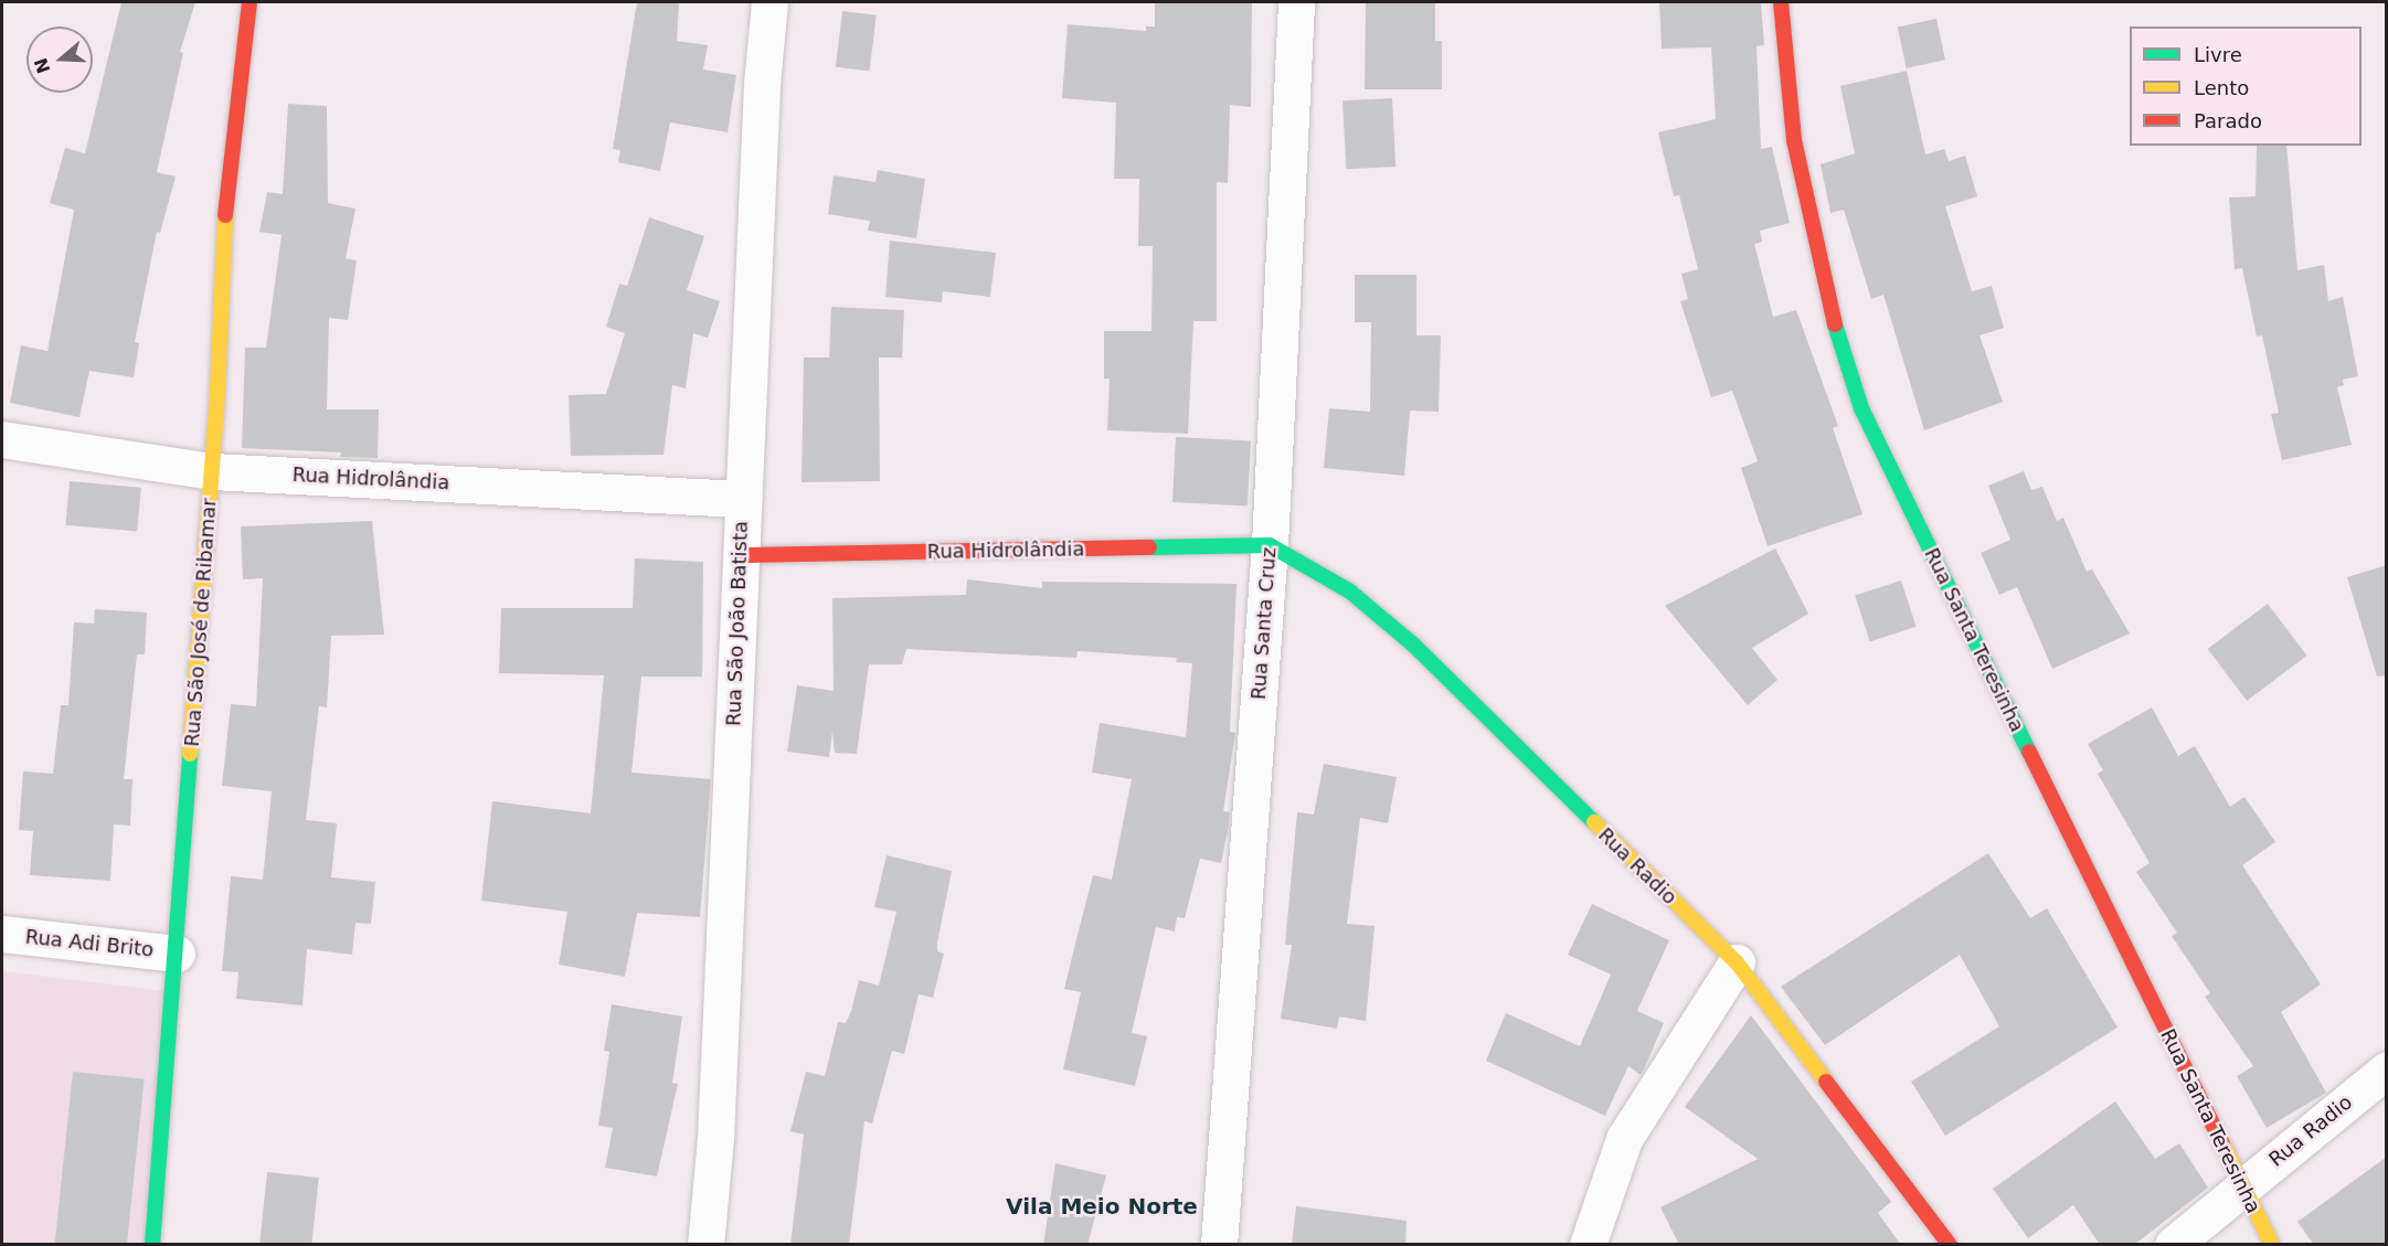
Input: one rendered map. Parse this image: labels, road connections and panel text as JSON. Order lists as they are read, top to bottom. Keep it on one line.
{"streets":{"street":["Rua Hidrolândia","Rua São José de Ribamar","Rua São João Batista","Rua Santa Cruz","Rua Santa Teresinha","Rua Radio","Rua Adi Brito"]},"crossings":[["Rua Hidrolândia","Rua São José de Ribamar"],["Rua Hidrolândia","Rua São João Batista"],["Rua Hidrolândia","Rua Santa Cruz"],["Rua Hidrolândia","Rua Radio"],["Rua São José de Ribamar","Rua Adi Brito"],["Rua Santa Cruz","Rua Radio"],["Rua Santa Teresinha","Rua Radio"]],"districts":["Vila Meio Norte"],"legend":["Livre","Lento","Parado"],"north":"left"}
